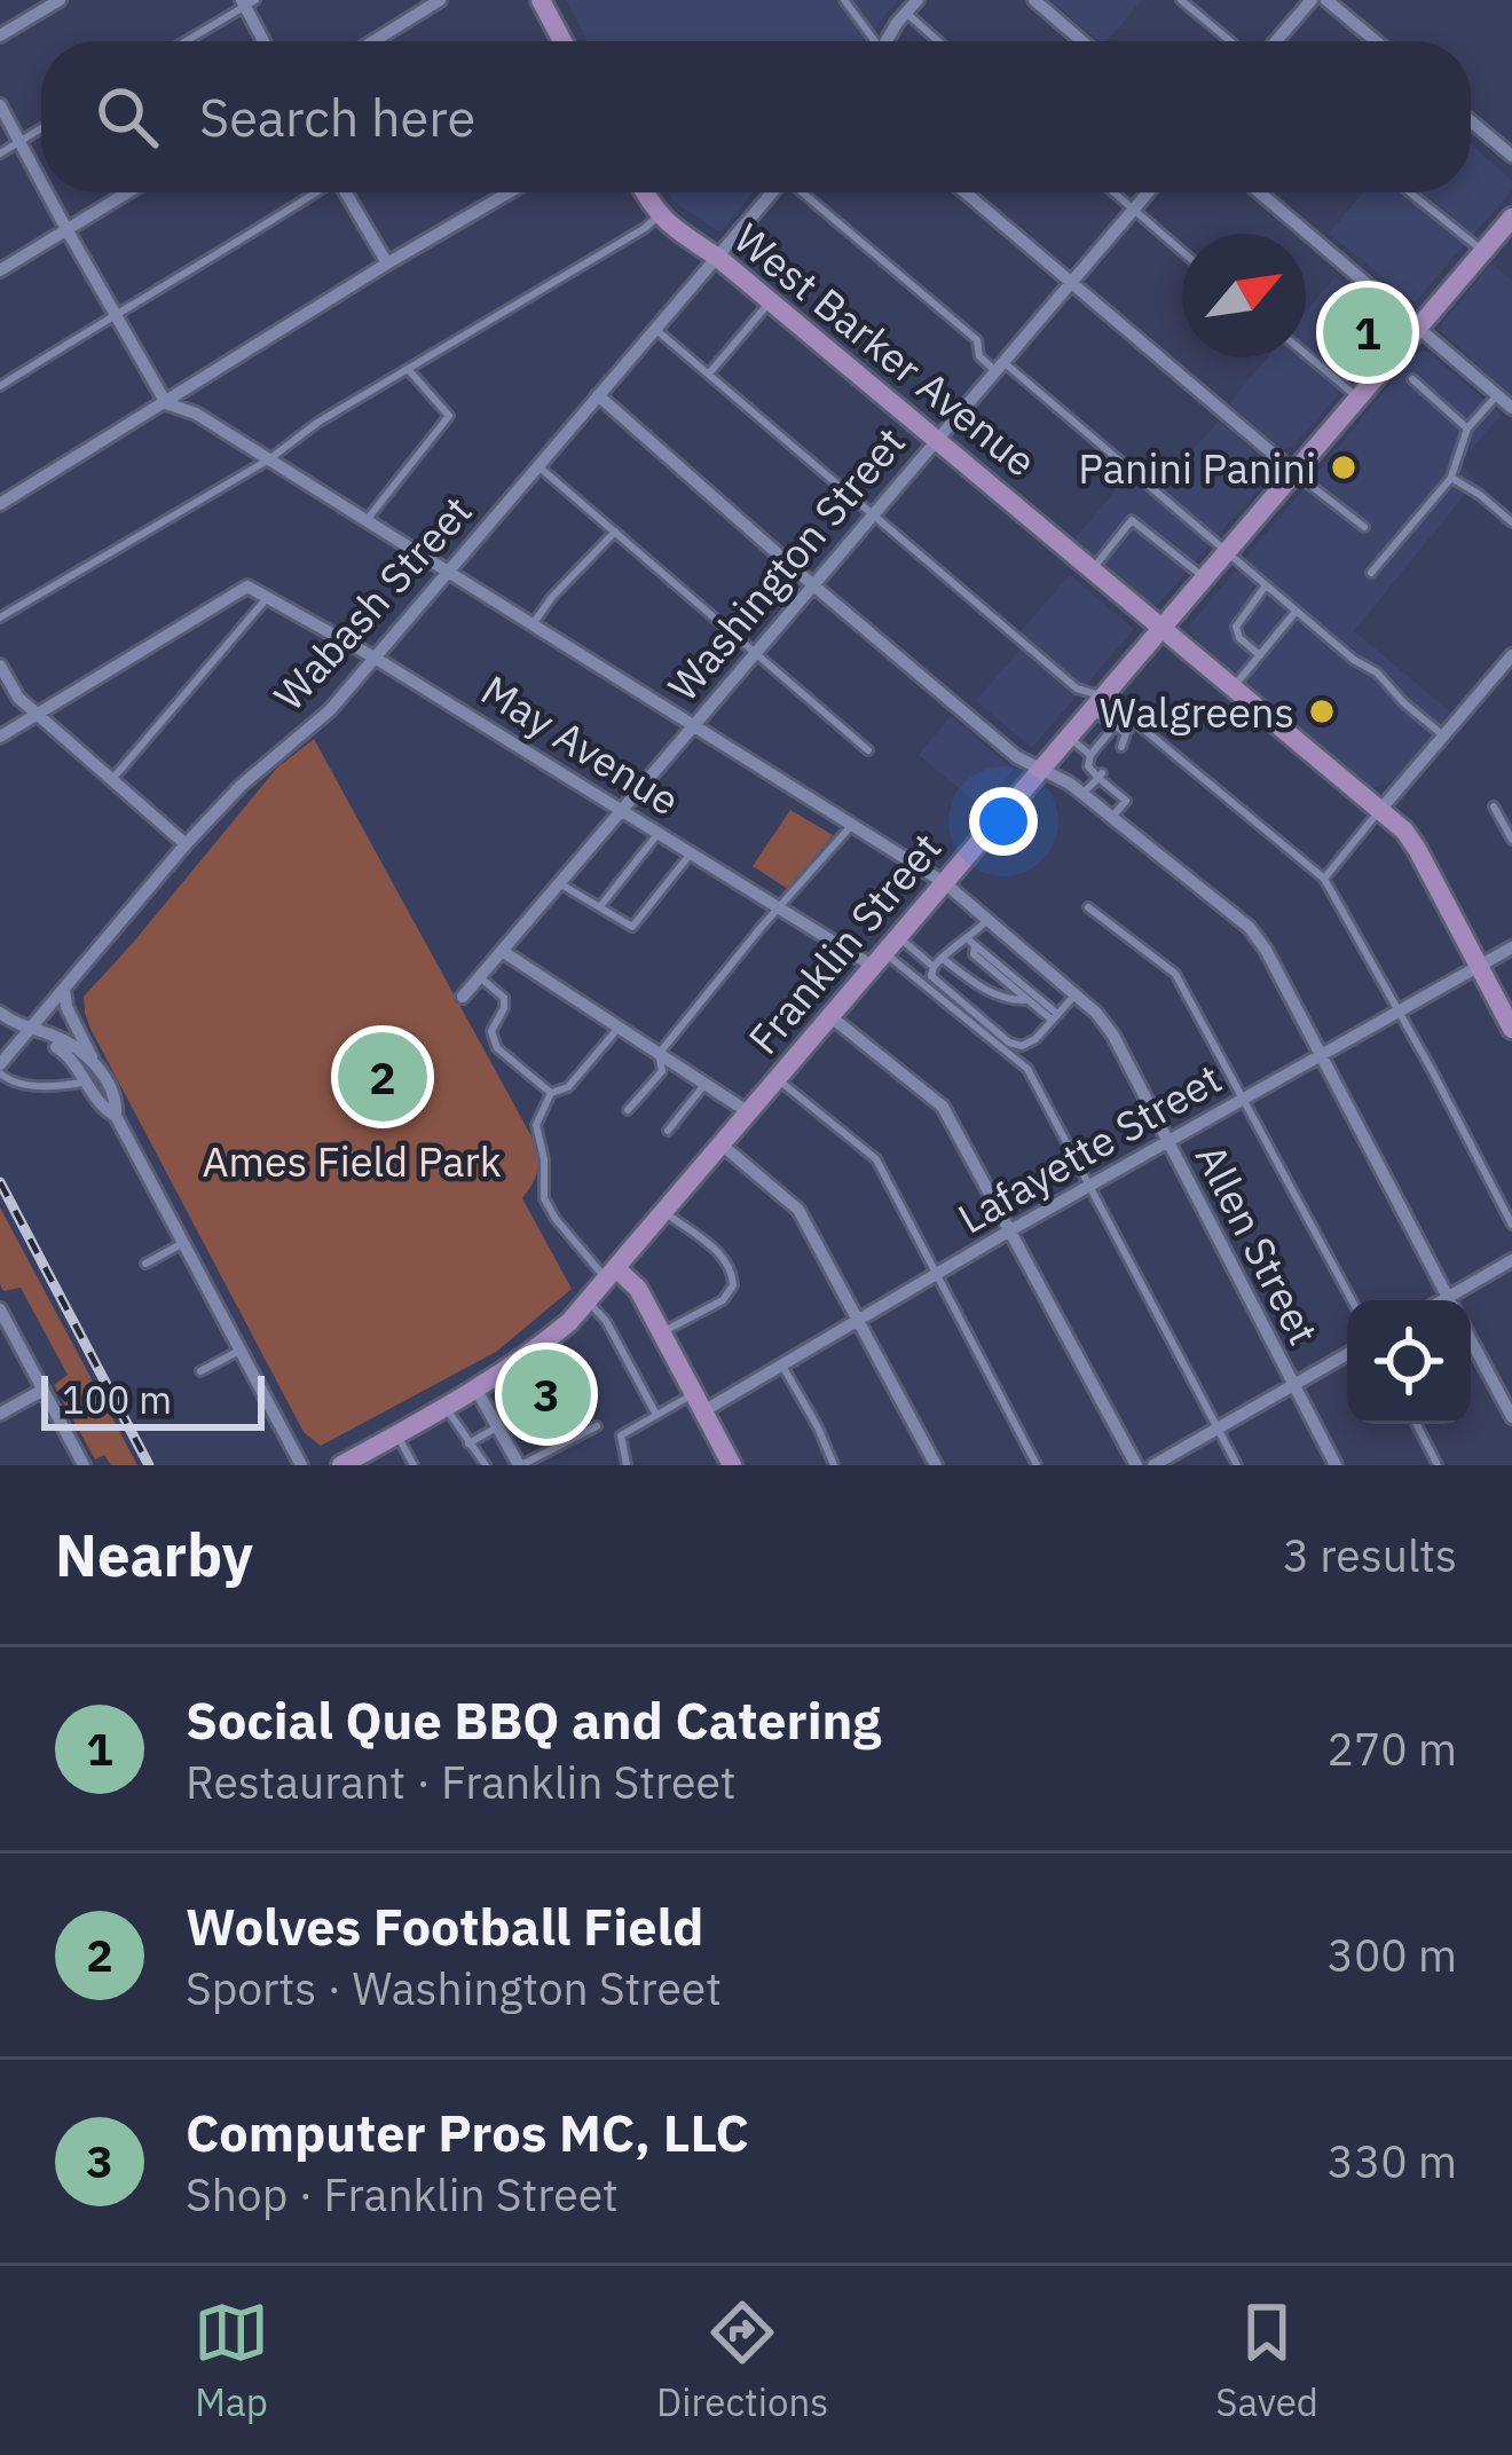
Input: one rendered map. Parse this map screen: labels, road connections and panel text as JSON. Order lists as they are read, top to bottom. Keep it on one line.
{"streets":{"main road":["West Barker Avenue","Franklin Street"],"street":["Washington Street","Wabash Street","May Avenue","Lafayette Street","Allen Street"]},"crossings":[["West Barker Avenue","Washington Street"],["West Barker Avenue","Wabash Street"],["West Barker Avenue","Franklin Street"],["West Barker Avenue","Lafayette Street"],["Washington Street","May Avenue"],["Washington Street","Allen Street"],["Wabash Street","May Avenue"],["Wabash Street","Allen Street"],["May Avenue","Franklin Street"],["Franklin Street","Allen Street"],["Lafayette Street","Allen Street"]],"parks":["Ames Field Park"],"places":["Panini Panini","Walgreens"],"scale_bar":"100 m","north":"top right","page":{"search":"Search here","pins":["1","2","3"],"scale":"100 m","heading":["Nearby","3 results"],"list":[{"mark":"1","name":"Social Que BBQ and Catering","note":"Restaurant · Franklin Street","value":"270 m"},{"mark":"2","name":"Wolves Football Field","note":"Sports · Washington Street","value":"300 m"},{"mark":"3","name":"Computer Pros MC, LLC","note":"Shop · Franklin Street","value":"330 m"}],"nav":["Map","Directions","Saved"]}}
